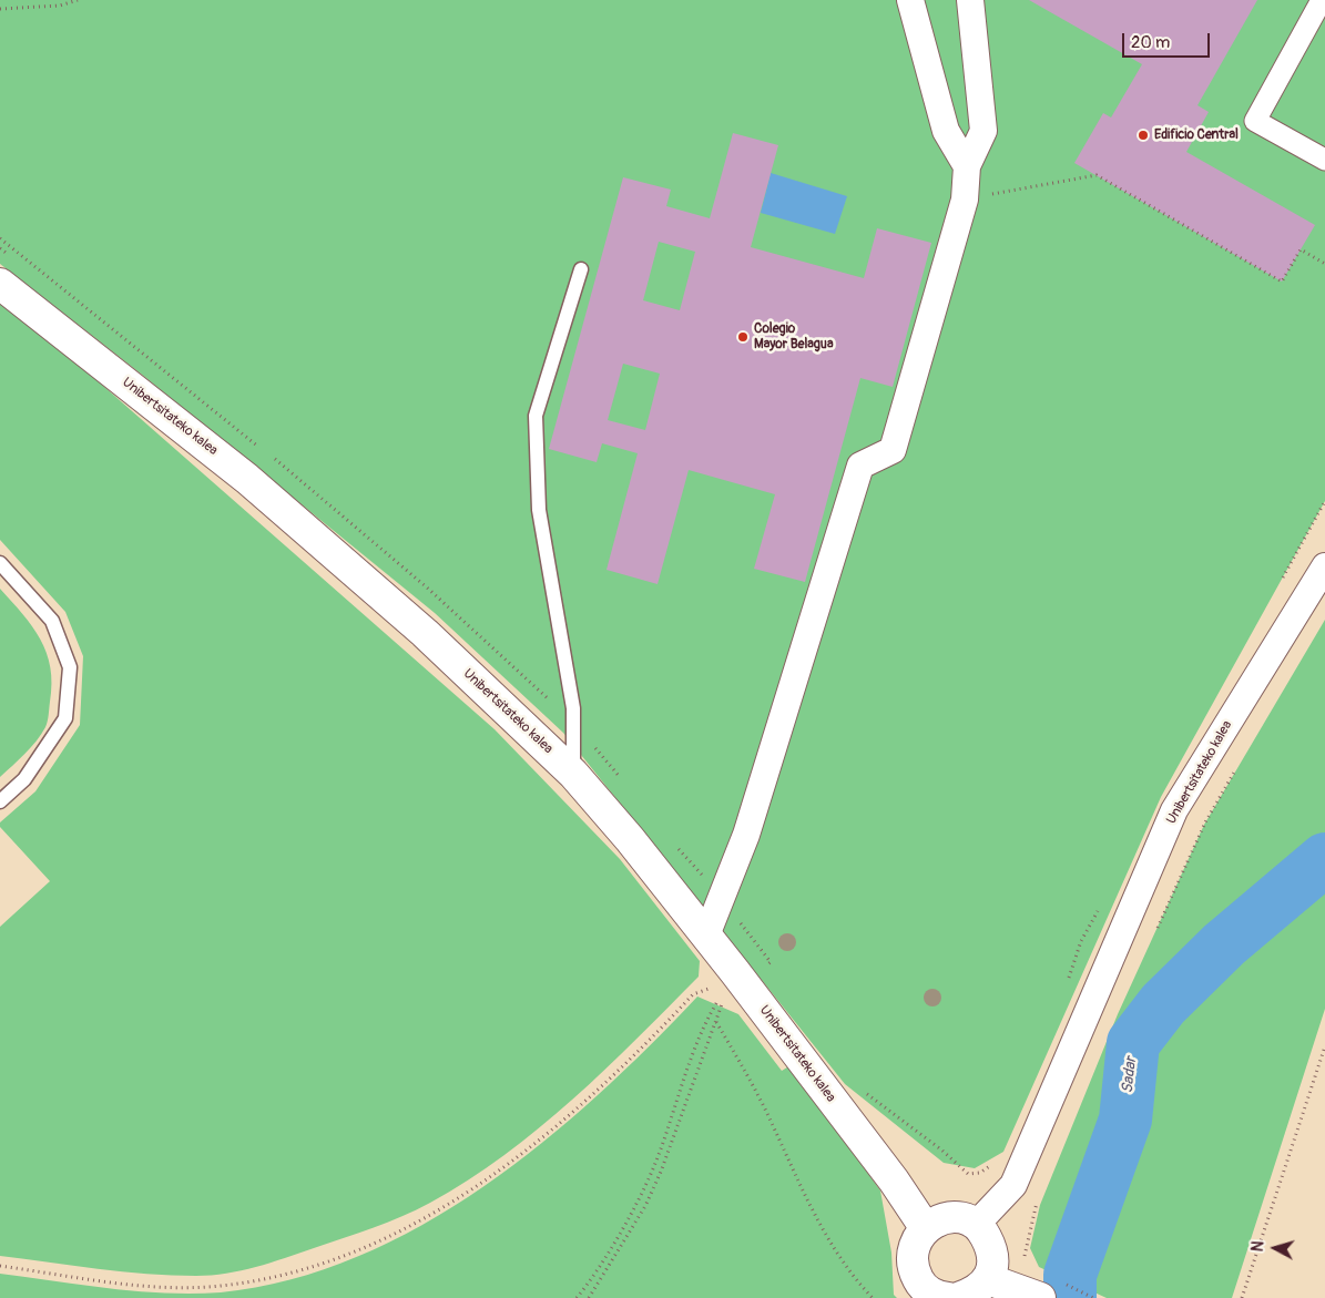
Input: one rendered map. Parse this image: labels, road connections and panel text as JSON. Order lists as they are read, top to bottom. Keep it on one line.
{"streets":{"main road":["Unibertsitateko kalea"]},"water":["Sadar"],"places":["Edificio Central","Colegio Mayor Belagua"],"scale_bar":"20 m","north":"left"}
